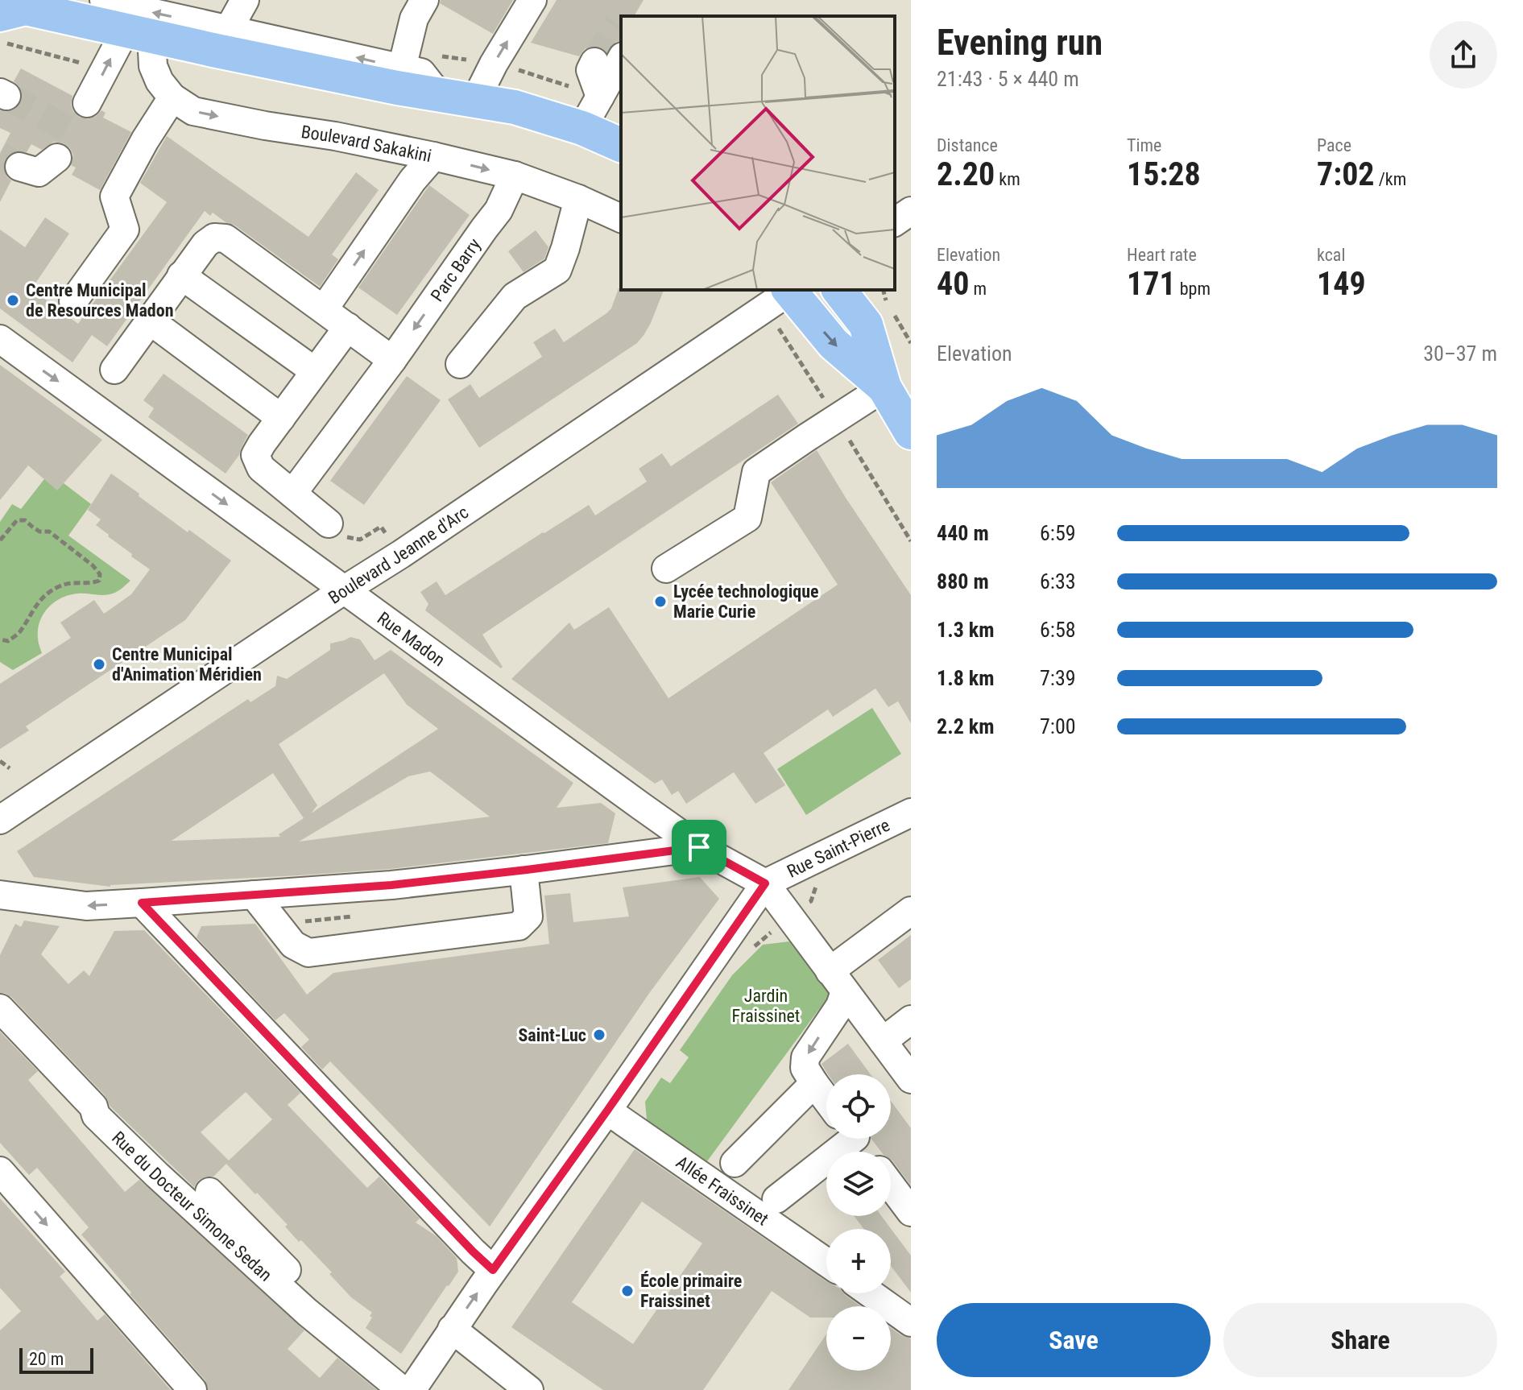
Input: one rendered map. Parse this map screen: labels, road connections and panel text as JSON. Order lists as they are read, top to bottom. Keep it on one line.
{"streets":{"street":["Boulevard Sakakini","Parc Barry","Boulevard Jeanne d'Arc","Rue Madon","Rue Saint-Pierre","Allée Fraissinet","Rue du Docteur Simone Sedan"]},"crossings":[["Boulevard Sakakini","Parc Barry"],["Boulevard Jeanne d'Arc","Rue Madon"],["Rue Madon","Rue Saint-Pierre"],["Rue Saint-Pierre","Allée Fraissinet"],["Rue Saint-Pierre","Rue du Docteur Simone Sedan"]],"parks":["Jardin Fraissinet"],"places":["Centre Municipal de Resources Madon","Lycée technologique Marie Curie","Centre Municipal d'Animation Méridien","Saint-Luc","École primaire Fraissinet"],"scale_bar":"20 m","page":{"heading":["Evening run","21:43 · 5 × 440 m"],"stats":[["Distance","2.20 km"],["Time","15:28"],["Pace","7:02 /km"],["Elevation","40 m"],["Heart rate","171 bpm"],["kcal","149"]],"chart":["Elevation","30–37 m"],"list":[{"name":"440 m","note":"6:59"},{"name":"880 m","note":"6:33"},{"name":"1.3 km","note":"6:58"},{"name":"1.8 km","note":"7:39"},{"name":"2.2 km","note":"7:00"}],"map_buttons":["+","−"],"buttons":["Save","Share"],"scale":"20 m"}}
